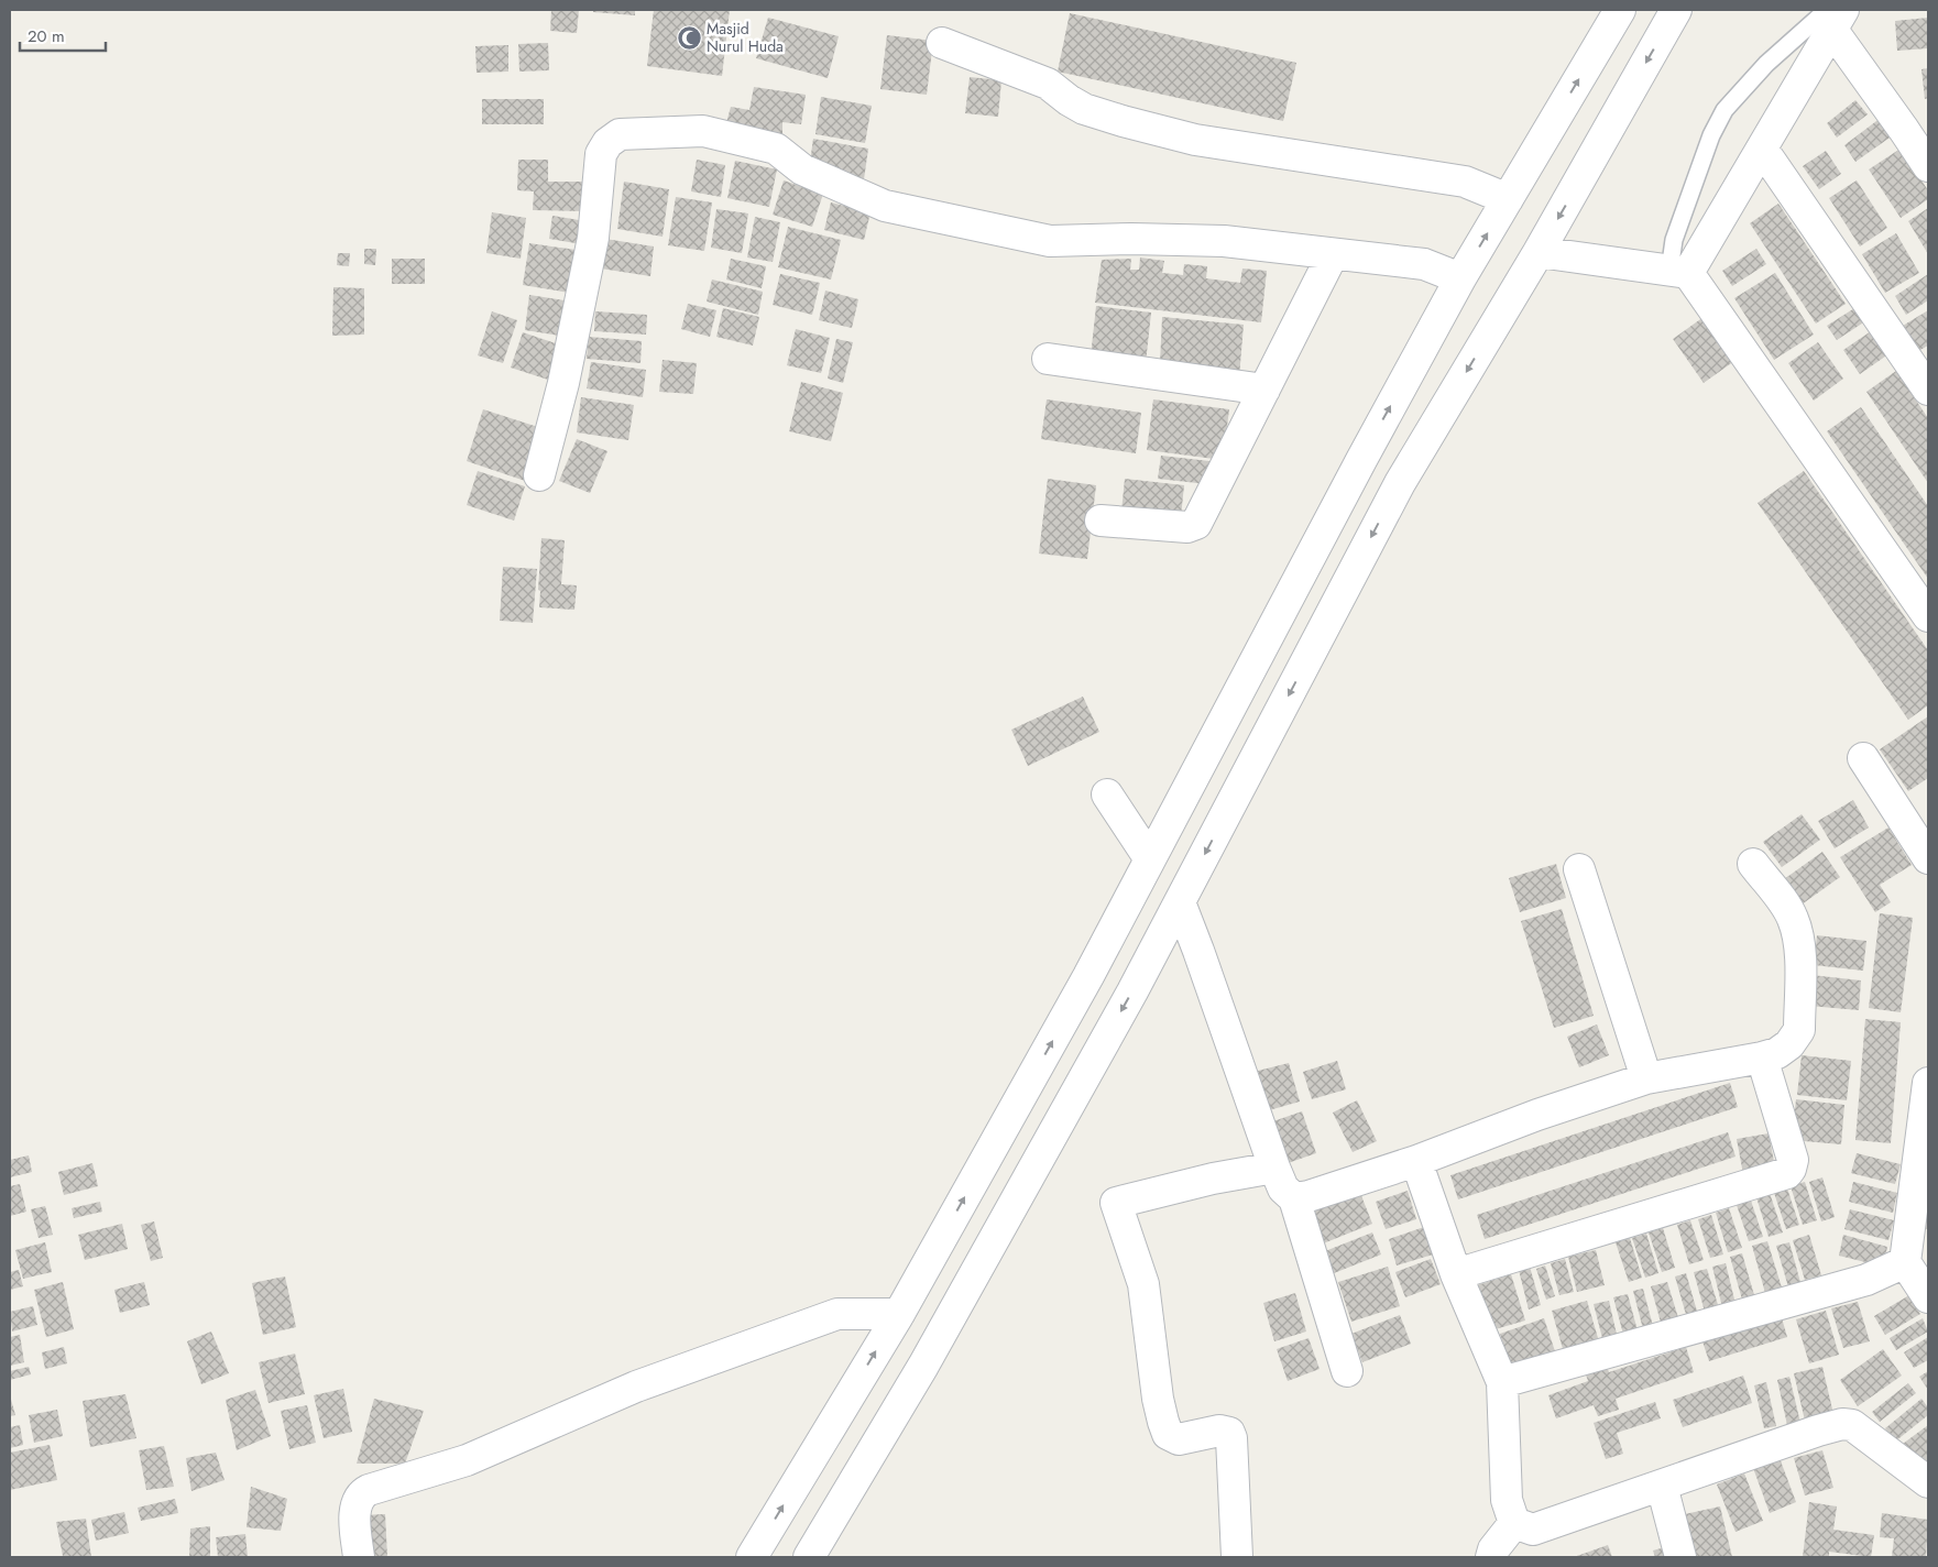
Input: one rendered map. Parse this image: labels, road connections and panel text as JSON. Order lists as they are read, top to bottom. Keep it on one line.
{"places":{"mosque":["Masjid Nurul Huda"]},"scale_bar":"20 m"}
